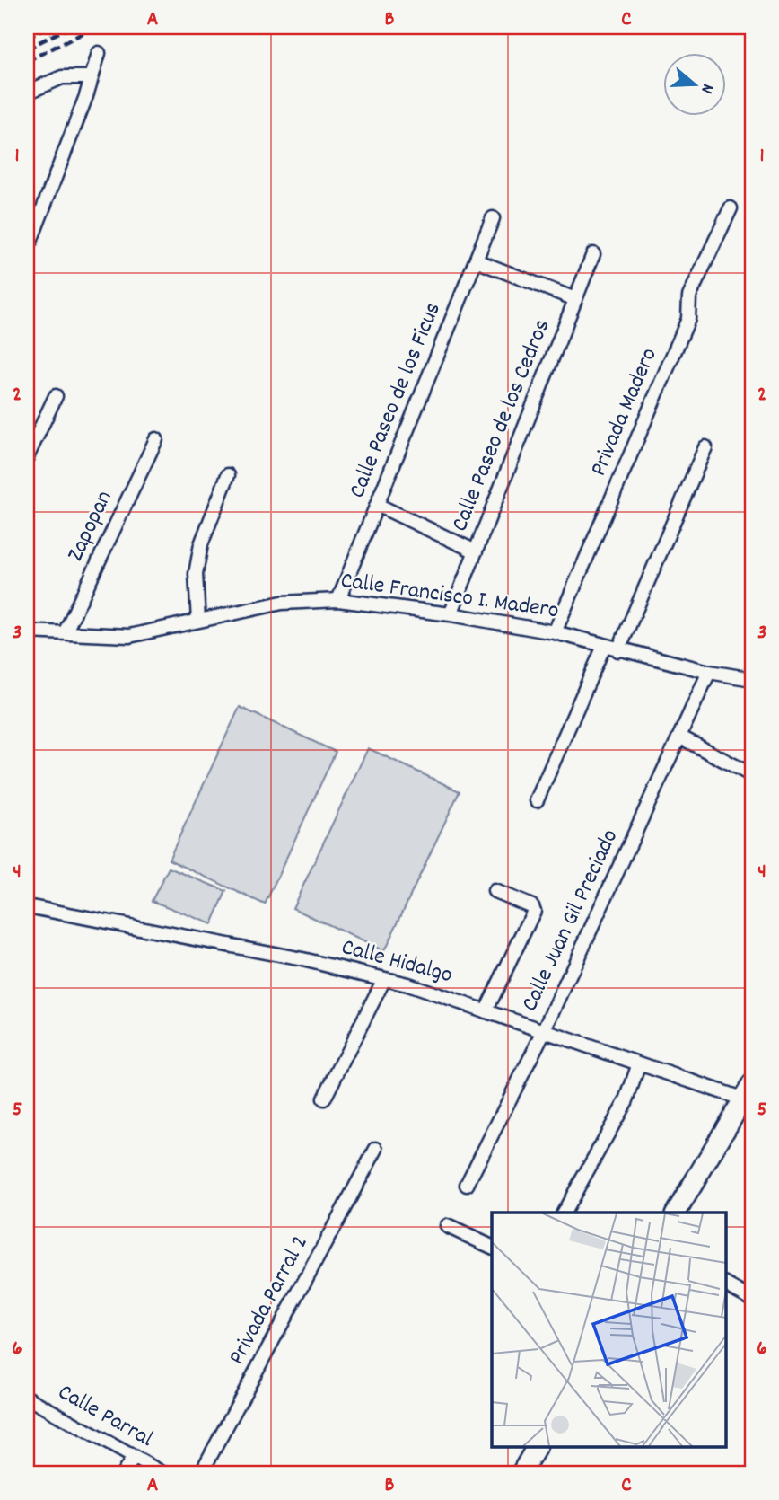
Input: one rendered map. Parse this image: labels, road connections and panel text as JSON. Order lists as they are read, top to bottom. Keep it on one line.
{"streets":{"street":["Calle Paseo de los Ficus","Privada Madero","Calle Paseo de los Cedros","Zapopan","Calle Francisco I. Madero","Calle Juan Gil Preciado","Calle Hidalgo","Privada Parral 2","Calle Parral"]},"crossings":[["Calle Paseo de los Ficus","Calle Francisco I. Madero"],["Privada Madero","Calle Francisco I. Madero"],["Calle Paseo de los Cedros","Calle Francisco I. Madero"],["Zapopan","Calle Francisco I. Madero"],["Calle Francisco I. Madero","Calle Juan Gil Preciado"],["Calle Juan Gil Preciado","Calle Hidalgo"]],"north":"right","grid":{"columns":["A","B","C"],"rows":["1","2","3","4","5","6"]}}
